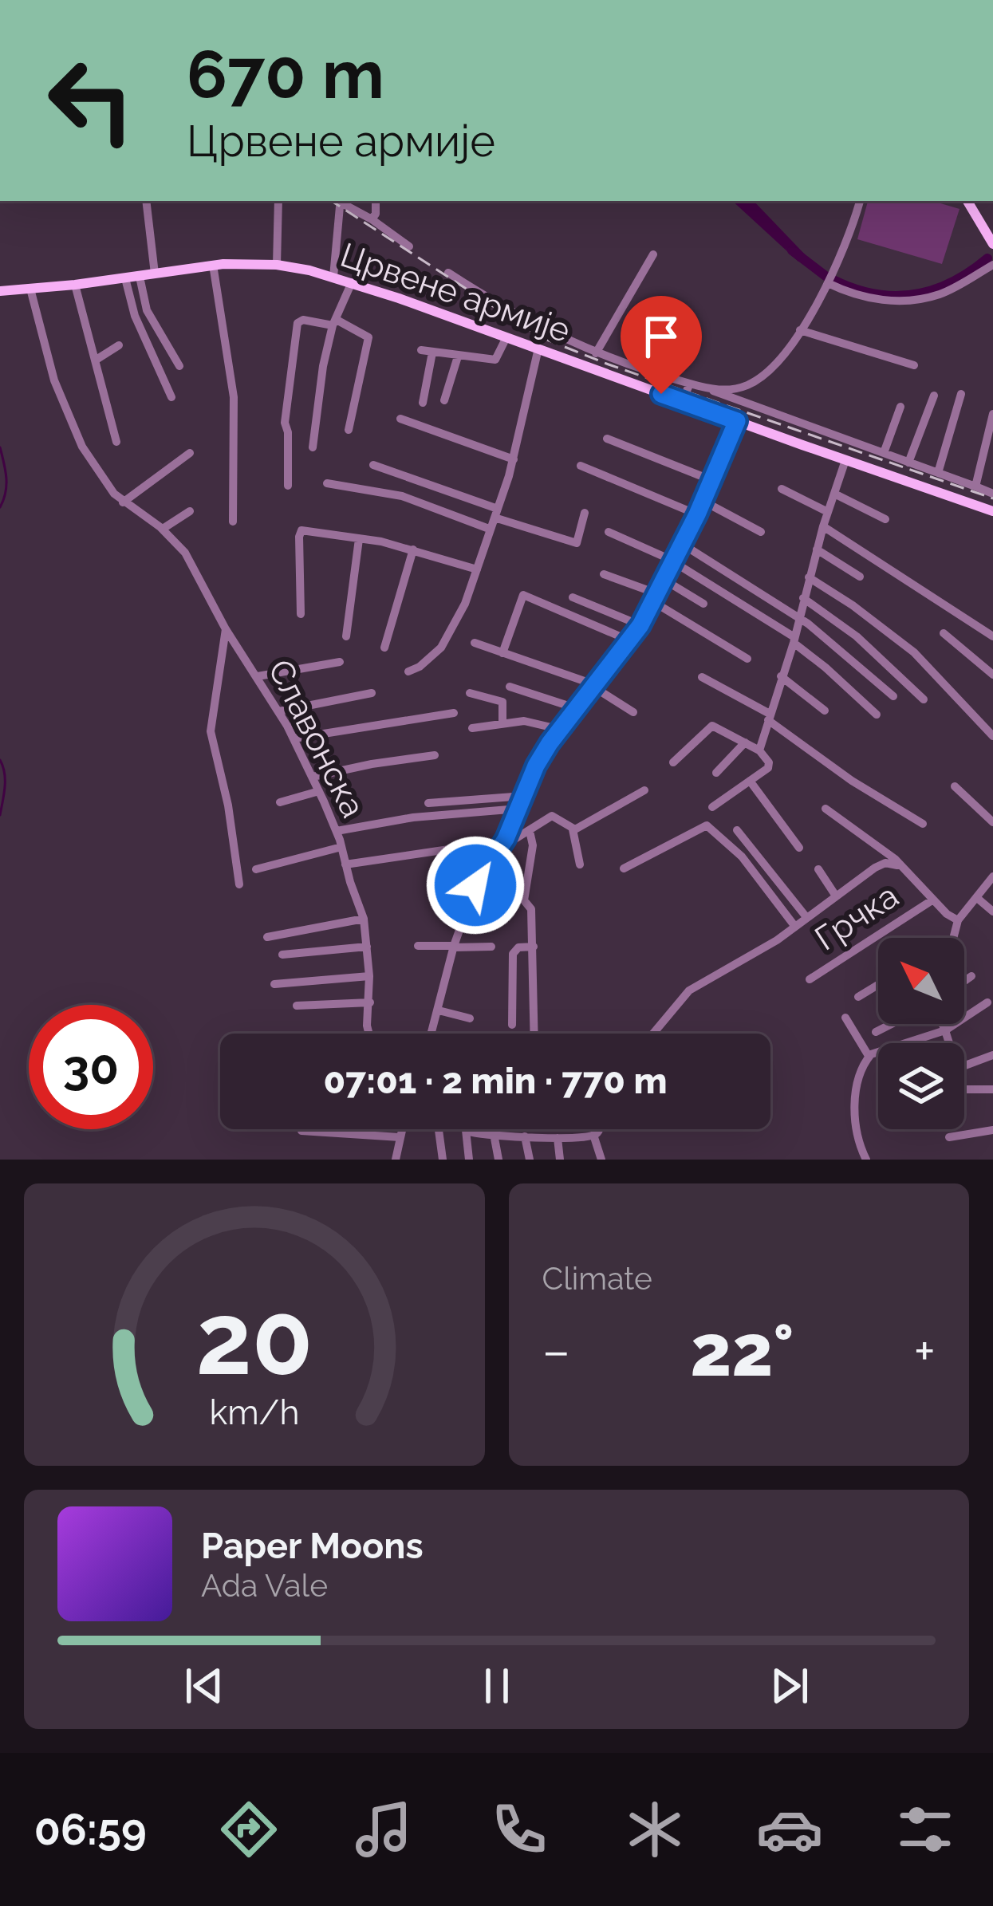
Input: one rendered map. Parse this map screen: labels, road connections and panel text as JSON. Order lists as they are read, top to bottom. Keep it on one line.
{"streets":{"main road":["Црвене армије"],"street":["Славонска","Грчка"]},"crossings":[["Црвене армије","Славонска"]],"north":"top left","page":{"turn":["670 m","Црвене армије"],"limit":"30","trip":"07:01 · 2 min · 770 m","tile":"Climate","heat":["−","22°","+"],"song":["Paper Moons","Ada Vale"],"tabs":"06:59","gauge":["20","km/h"]}}
